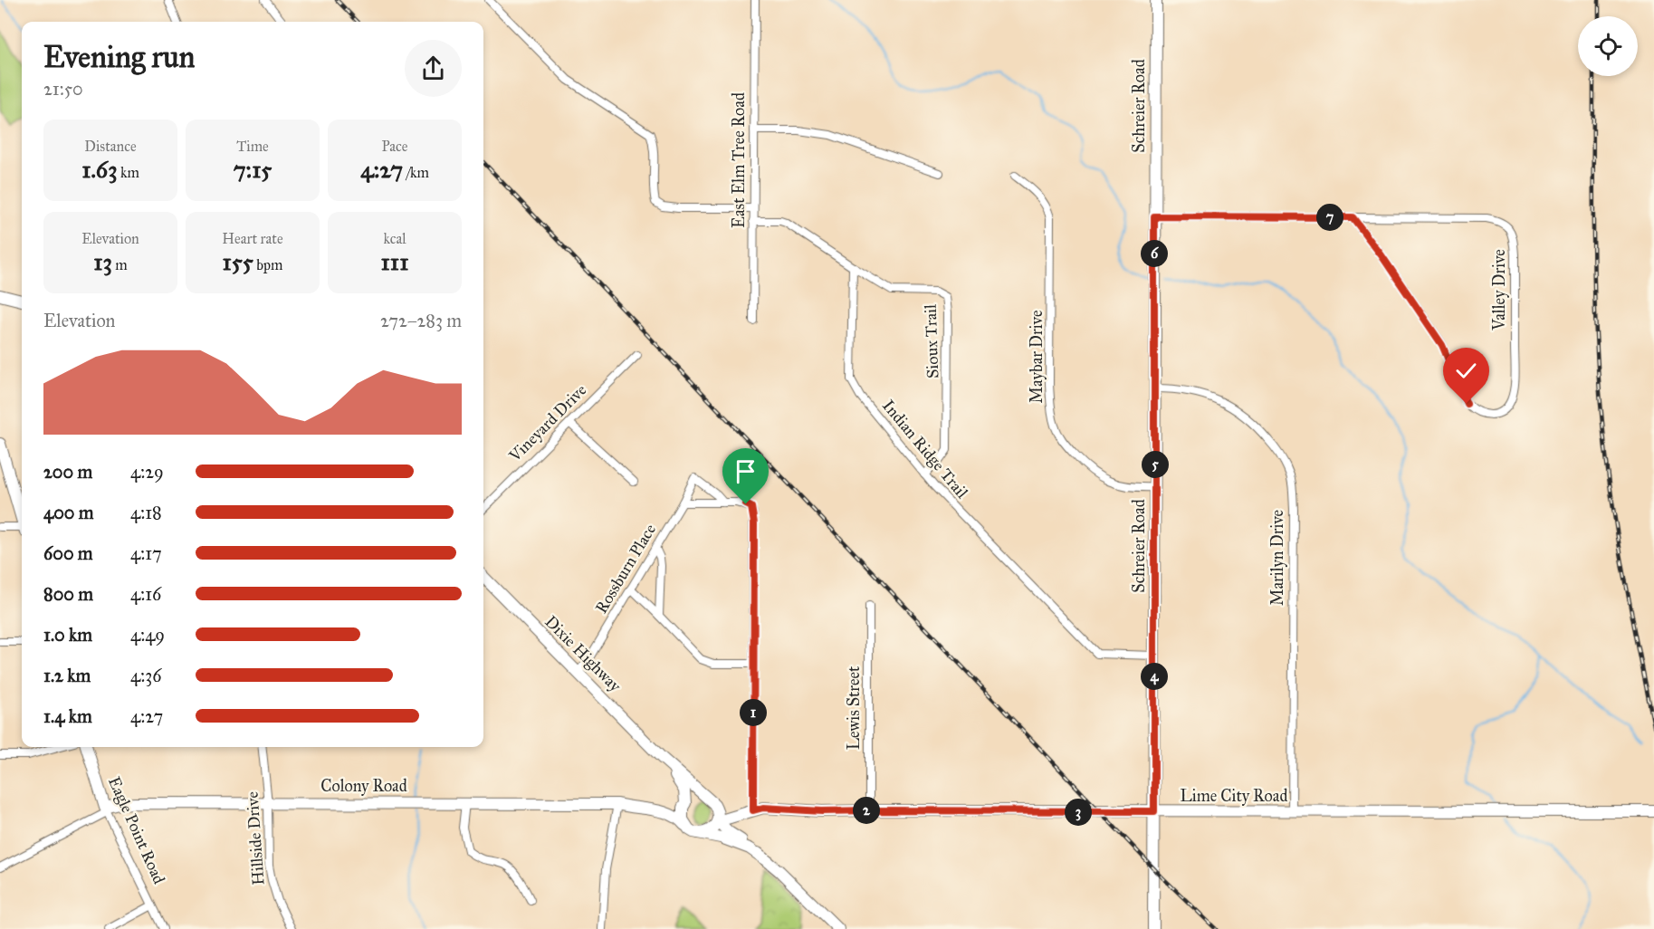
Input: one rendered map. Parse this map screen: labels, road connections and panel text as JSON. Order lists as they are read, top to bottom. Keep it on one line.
{"streets":{"street":["Schreier Road","East Elm Tree Road","Valley Drive","Sioux Trail","Maybar Drive","Vineyard Drive","Indian Ridge Trail","Marilyn Drive","Rossburn Place","Dixie Highway","Lewis Street","Colony Road","Lime City Road","Eagle Point Road","Hillside Drive"]},"crossings":[["Schreier Road","Valley Drive"],["Schreier Road","Maybar Drive"],["Schreier Road","Indian Ridge Trail"],["Schreier Road","Marilyn Drive"],["Schreier Road","Lime City Road"],["Sioux Trail","Indian Ridge Trail"],["Marilyn Drive","Lime City Road"],["Rossburn Place","Dixie Highway"],["Dixie Highway","Colony Road"],["Dixie Highway","Lime City Road"],["Lewis Street","Lime City Road"],["Colony Road","Lime City Road"],["Colony Road","Eagle Point Road"],["Colony Road","Hillside Drive"]],"page":{"heading":["Evening run","21:50"],"stats":[["Distance","1.63 km"],["Time","7:15"],["Pace","4:27 /km"],["Elevation","13 m"],["Heart rate","155 bpm"],["kcal","111"]],"pins":["7","6","5","4","1","2","3"],"chart":["Elevation","272–283 m"],"list":[{"name":"200 m","note":"4:29"},{"name":"400 m","note":"4:18"},{"name":"600 m","note":"4:17"},{"name":"800 m","note":"4:16"},{"name":"1.0 km","note":"4:49"},{"name":"1.2 km","note":"4:36"},{"name":"1.4 km","note":"4:27"}]}}
